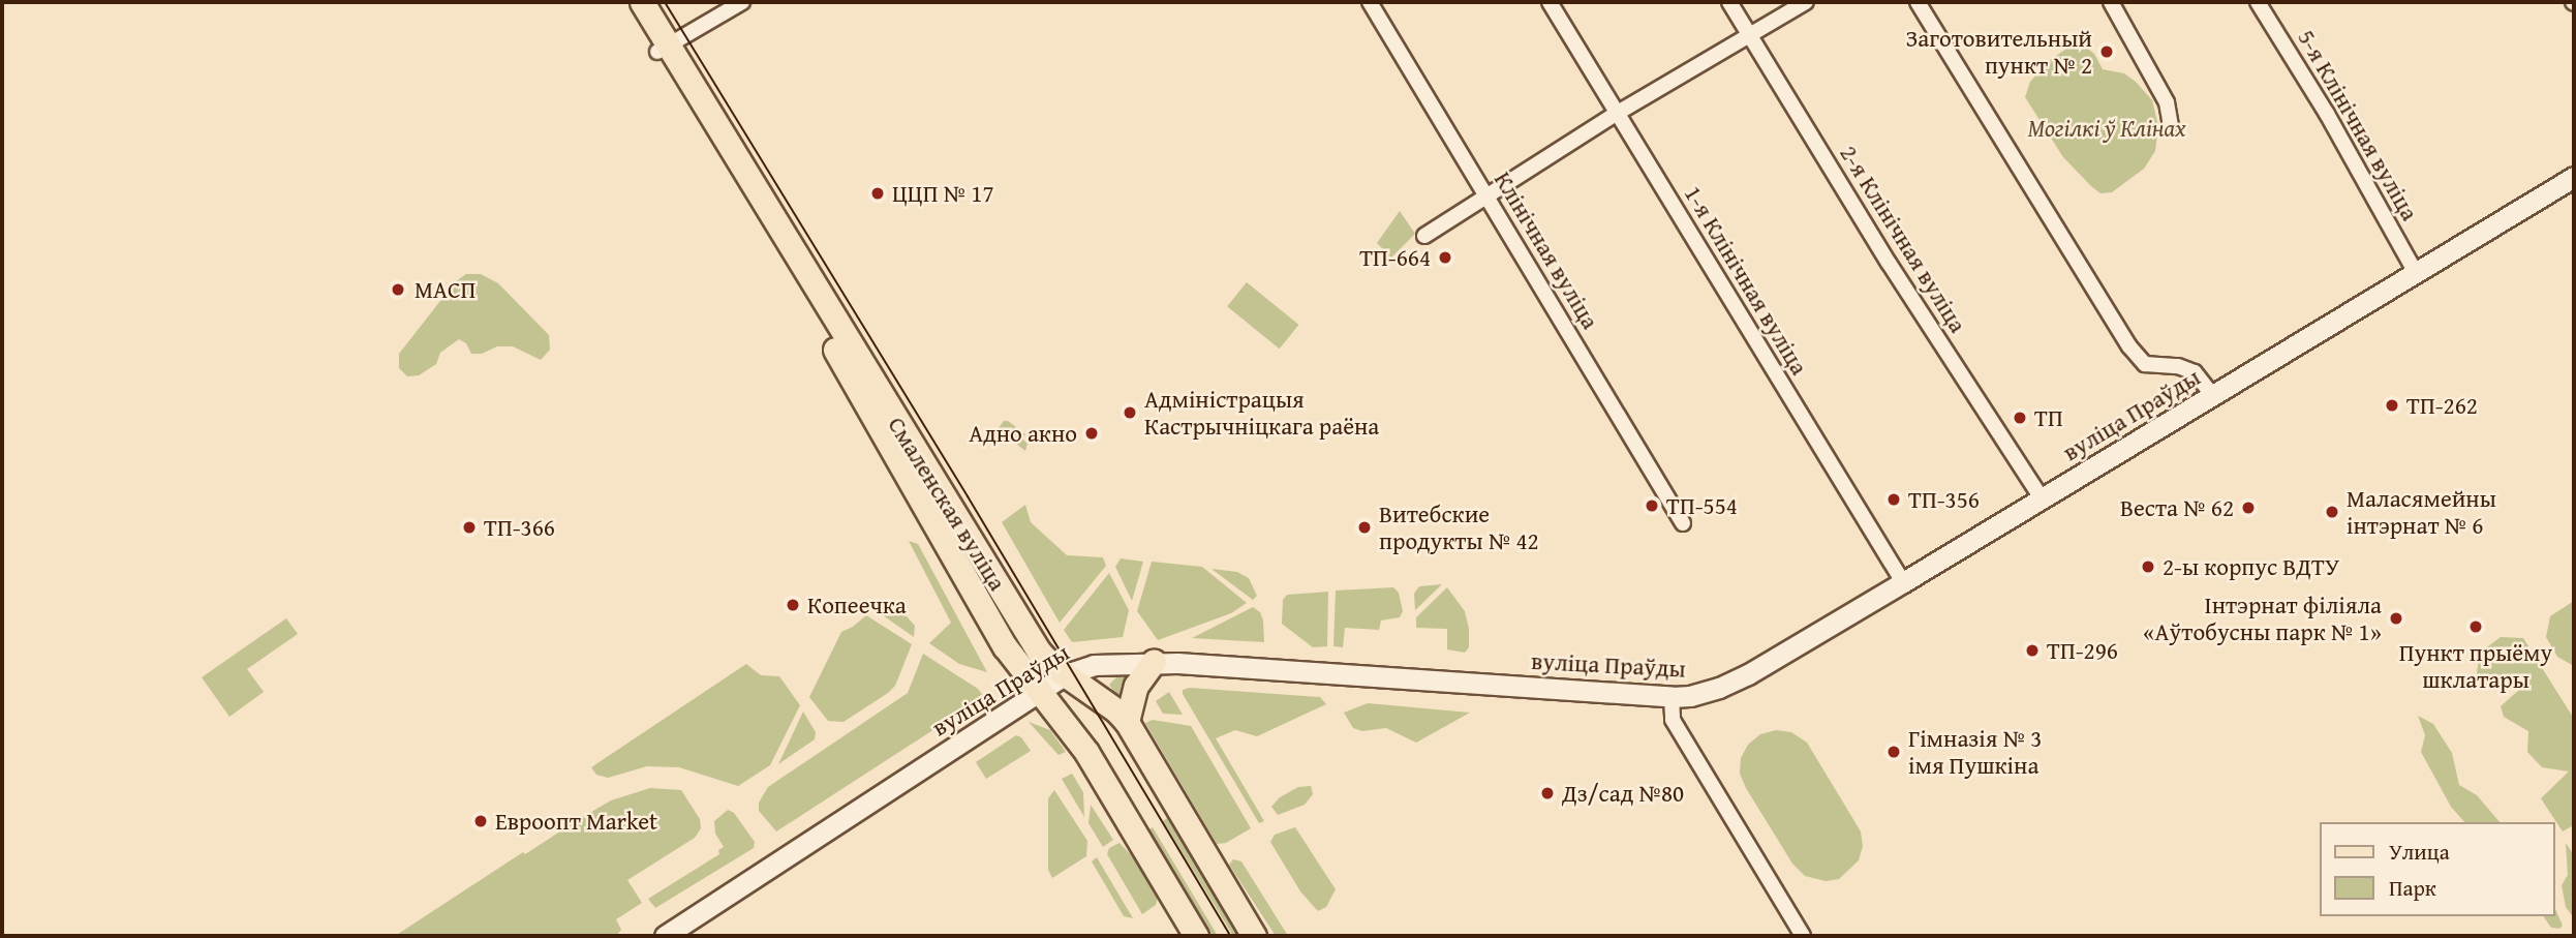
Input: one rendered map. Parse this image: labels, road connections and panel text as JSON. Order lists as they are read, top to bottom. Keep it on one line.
{"streets":{"main road":["вуліца Праўды","Смаленская вуліца"],"street":["5-я Клінічная вуліца","2-я Клінічная вуліца","Клінічная вуліца","1-я Клінічная вуліца"]},"crossings":[["5-я Клінічная вуліца","вуліца Праўды"],["2-я Клінічная вуліца","вуліца Праўды"],["1-я Клінічная вуліца","вуліца Праўды"],["вуліца Праўды","Смаленская вуліца"]],"parks":["Могілкі ў Клінах"],"places":["Заготовительный пункт № 2","ЦЦП № 17","ТП-664","МАСП","ТП-262","Адміністрацыя Кастрычніцкага раёна","ТП","Адно акно","ТП-356","ТП-554","Веста № 62","Маласямейны інтэрнат № 6","ТП-366","Витебские продукты № 42","2-ы корпус ВДТУ","Копеечка","Інтэрнат філіяла «Аўтобусны парк № 1»","Пункт прыёму шклатары","ТП-296","Гімназія № 3 імя Пушкіна","Дз/сад №80","Евроопт Market"],"legend":["Улица","Парк"]}
